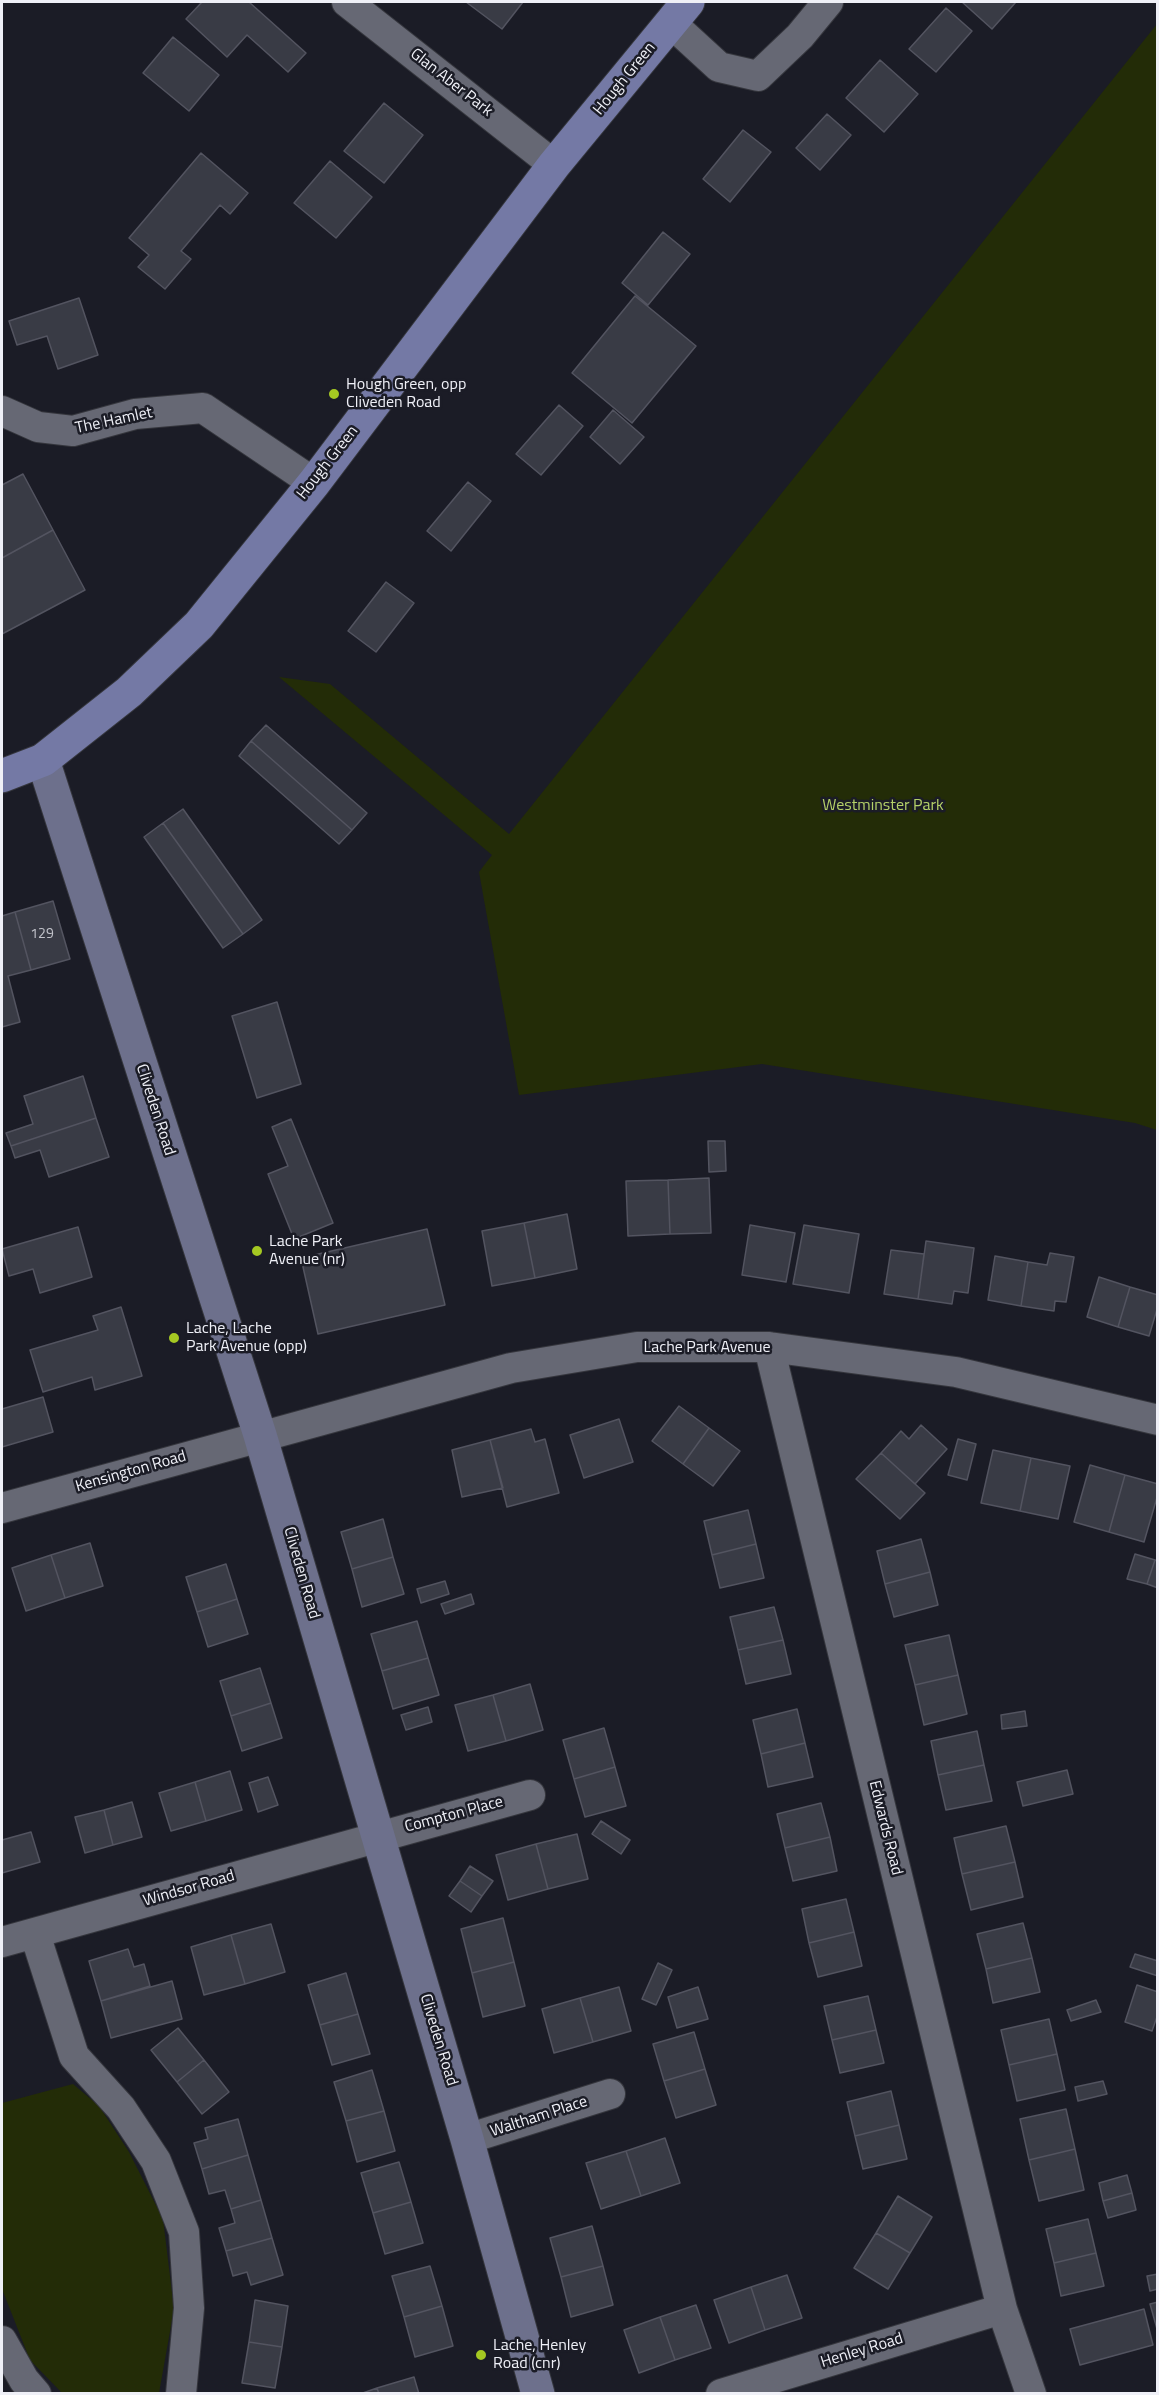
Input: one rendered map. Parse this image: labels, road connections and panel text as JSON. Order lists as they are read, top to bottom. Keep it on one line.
{"streets":{"main road":["Hough Green"],"street":["Glan Aber Park","The Hamlet","Cliveden Road","Lache Park Avenue","Kensington Road","Compton Place","Edwards Road","Windsor Road","Waltham Place","Henley Road"]},"crossings":[["Hough Green","Glan Aber Park"],["Hough Green","The Hamlet"],["Hough Green","Cliveden Road"],["Cliveden Road","Lache Park Avenue"],["Cliveden Road","Kensington Road"],["Cliveden Road","Compton Place"],["Cliveden Road","Windsor Road"],["Cliveden Road","Waltham Place"],["Lache Park Avenue","Kensington Road"],["Lache Park Avenue","Edwards Road"],["Compton Place","Windsor Road"],["Edwards Road","Henley Road"]],"parks":["Westminster Park"],"places":["Hough Green, opp Cliveden Road","Lache Park Avenue (nr)","Lache, Lache Park Avenue (opp)","Lache, Henley Road (cnr)"],"house_numbers":["129"]}
